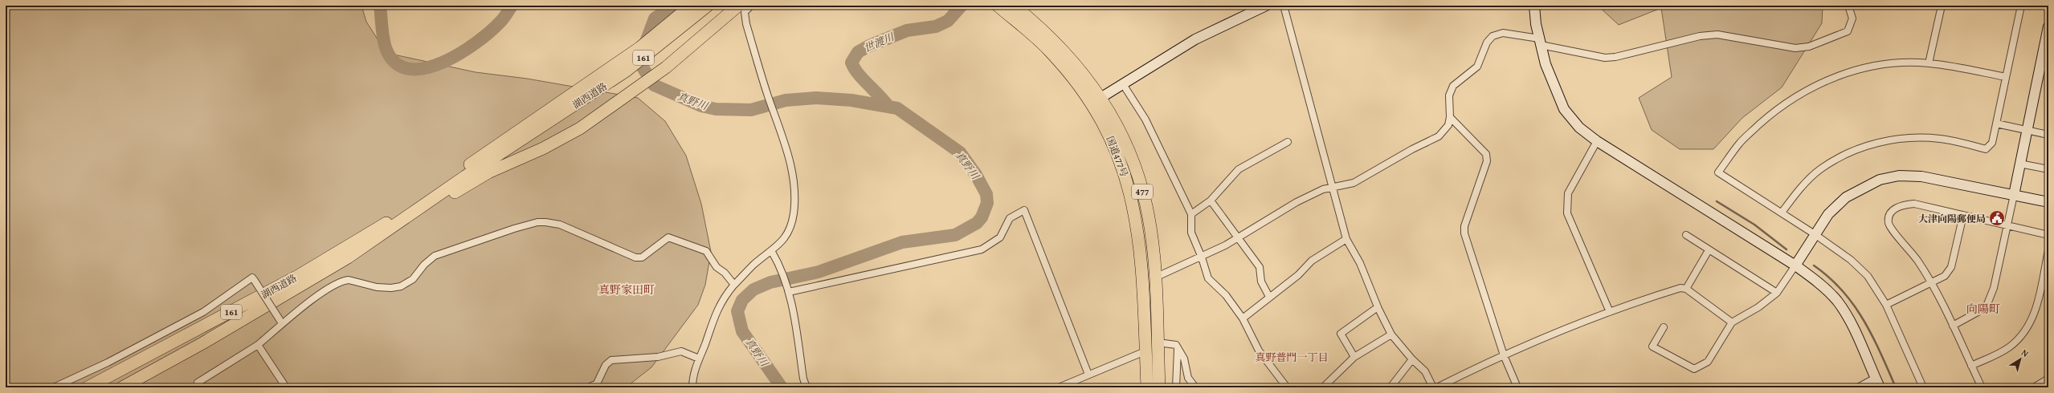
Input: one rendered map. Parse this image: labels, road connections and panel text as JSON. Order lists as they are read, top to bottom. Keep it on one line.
{"streets":{"highway":["161","湖西道路","国道477号","477"]},"districts":["真野家田町","向陽町","真野普門一丁目"],"water":["世渡川","真野川"],"places":{"public building":["大津向陽郵便局"]},"north":"top right"}
